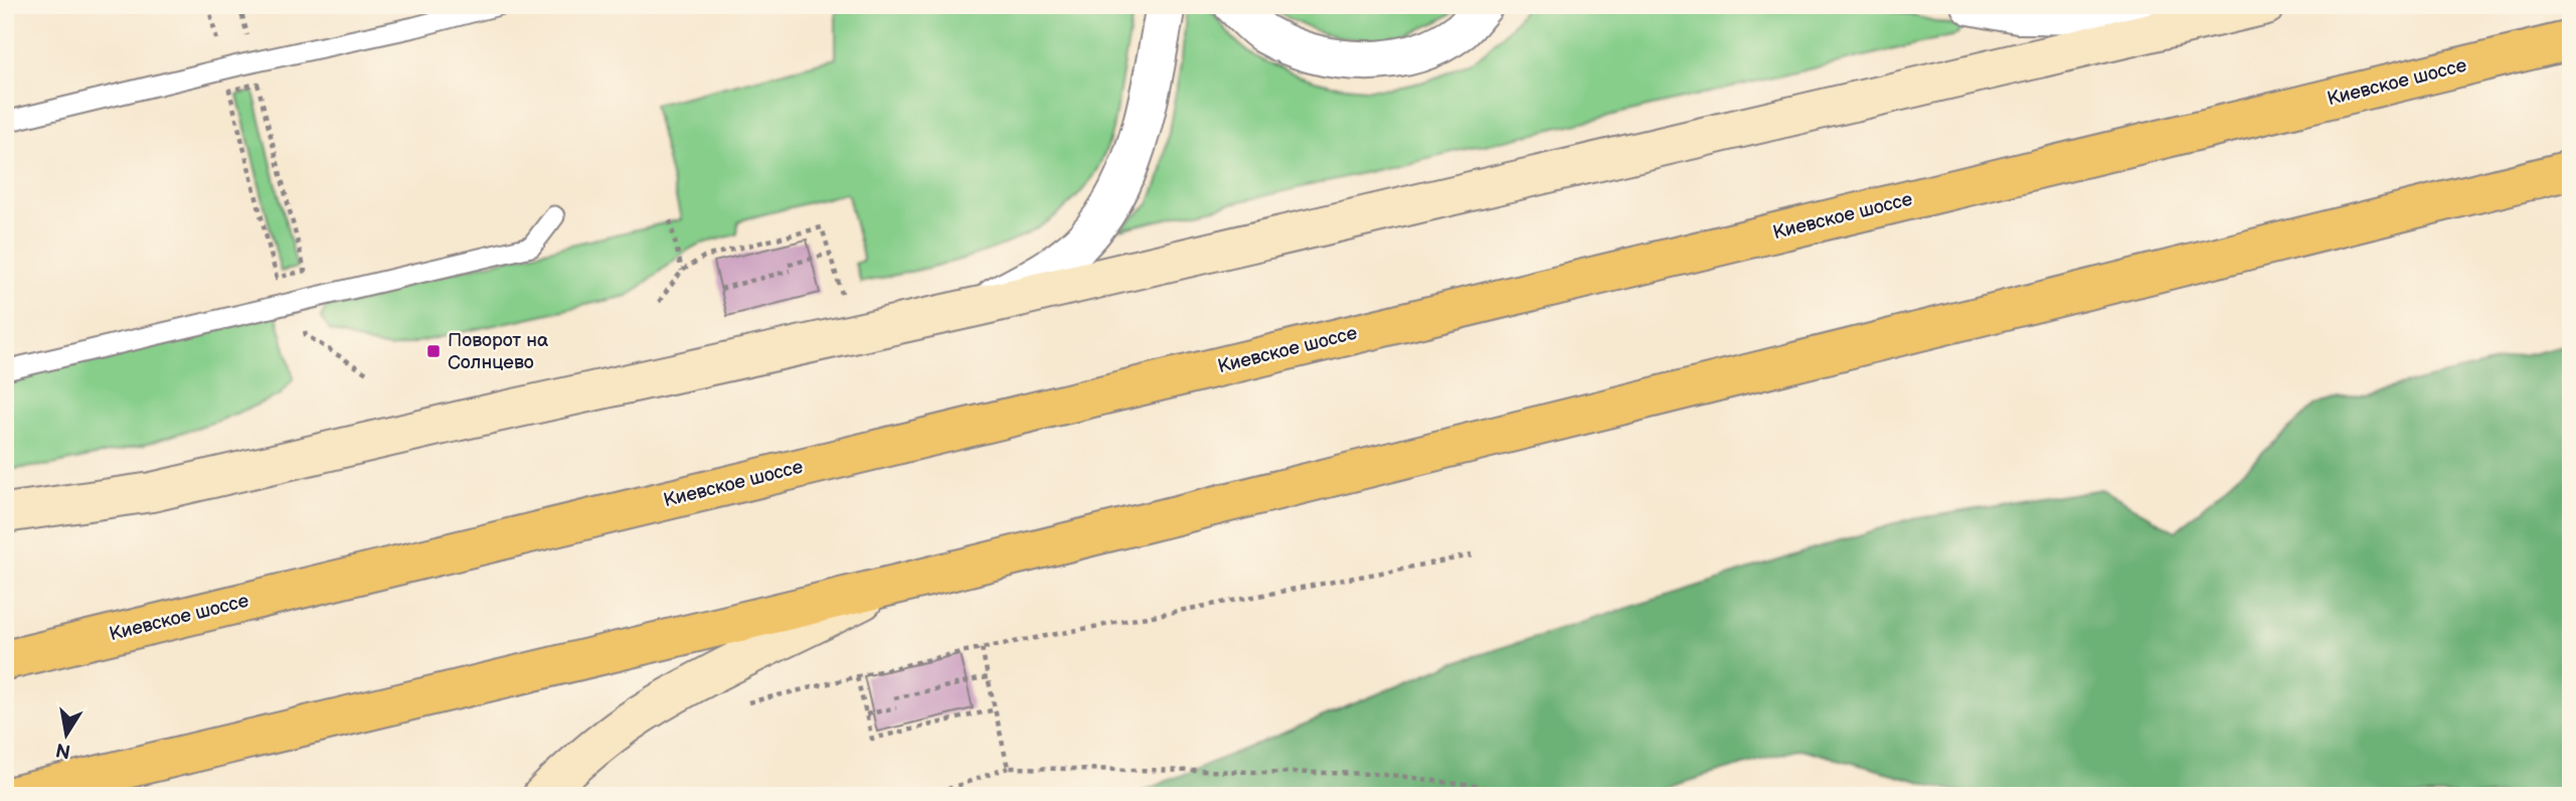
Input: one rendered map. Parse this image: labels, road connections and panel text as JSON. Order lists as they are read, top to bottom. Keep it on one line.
{"streets":{"highway":["Киевское шоссе"]},"places":{"transit":["Поворот на Солнцево"]},"north":"bottom"}
